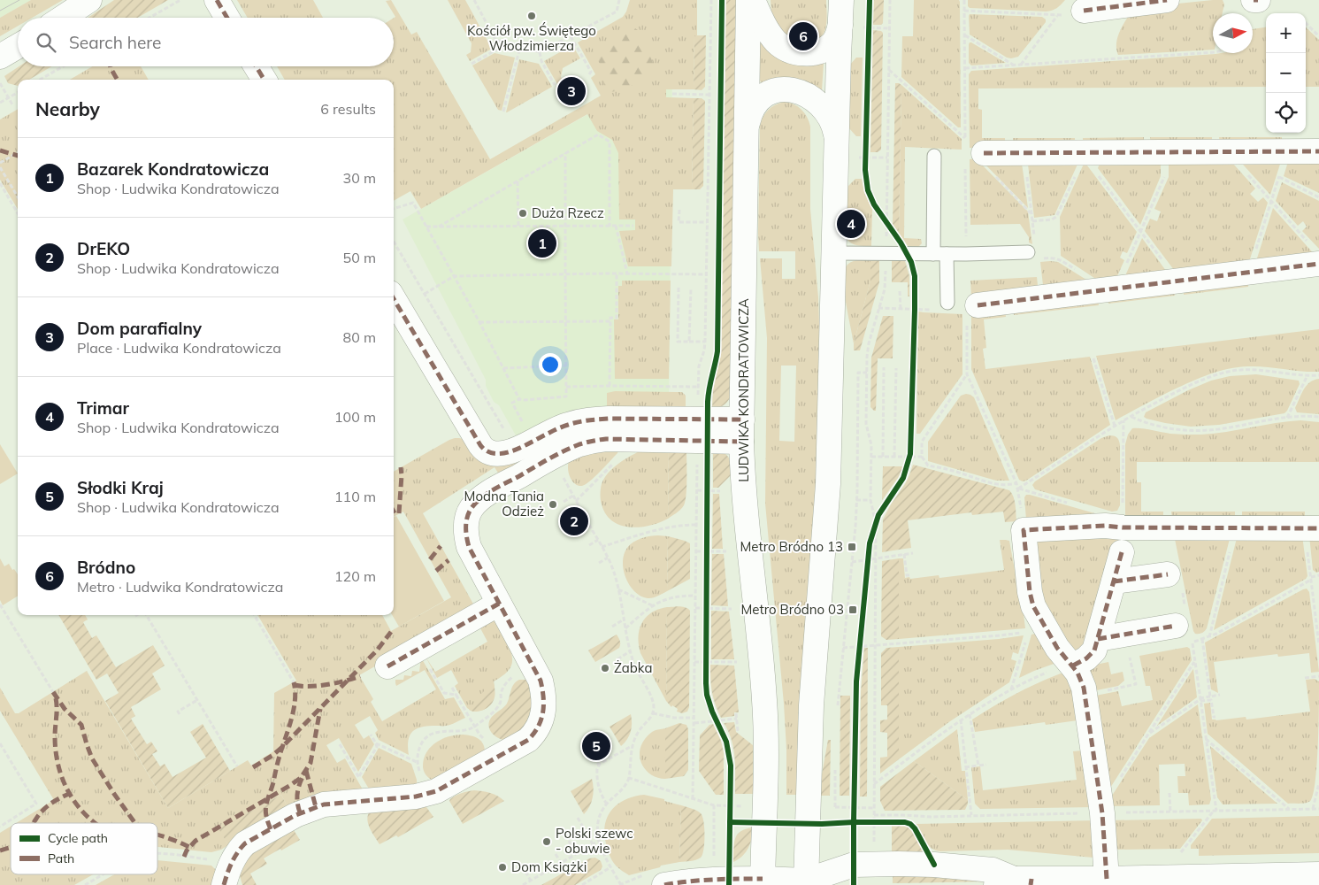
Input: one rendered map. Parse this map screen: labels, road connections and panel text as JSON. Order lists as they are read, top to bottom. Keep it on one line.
{"streets":{"street":["LUDWIKA KONDRATOWICZA"]},"places":{"other":["Kościół pw. Świętego Włodzimierza","Duża Rzecz","Modna Tania Odzież","Żabka","Polski szewc - obuwie","Dom Książki"],"transit":["Metro Bródno 13","Metro Bródno 03"]},"legend":["Cycle path","Path"],"north":"right","page":{"map_buttons":["+","−"],"search":"Search here","pins":["6","3","4","1","2","5"],"heading":["Nearby","6 results"],"list":[{"mark":"1","name":"Bazarek Kondratowicza","note":"Shop · Ludwika Kondratowicza","value":"30 m"},{"mark":"2","name":"DrEKO","note":"Shop · Ludwika Kondratowicza","value":"50 m"},{"mark":"3","name":"Dom parafialny","note":"Place · Ludwika Kondratowicza","value":"80 m"},{"mark":"4","name":"Trimar","note":"Shop · Ludwika Kondratowicza","value":"100 m"},{"mark":"5","name":"Słodki Kraj","note":"Shop · Ludwika Kondratowicza","value":"110 m"},{"mark":"6","name":"Bródno","note":"Metro · Ludwika Kondratowicza","value":"120 m"}]}}
